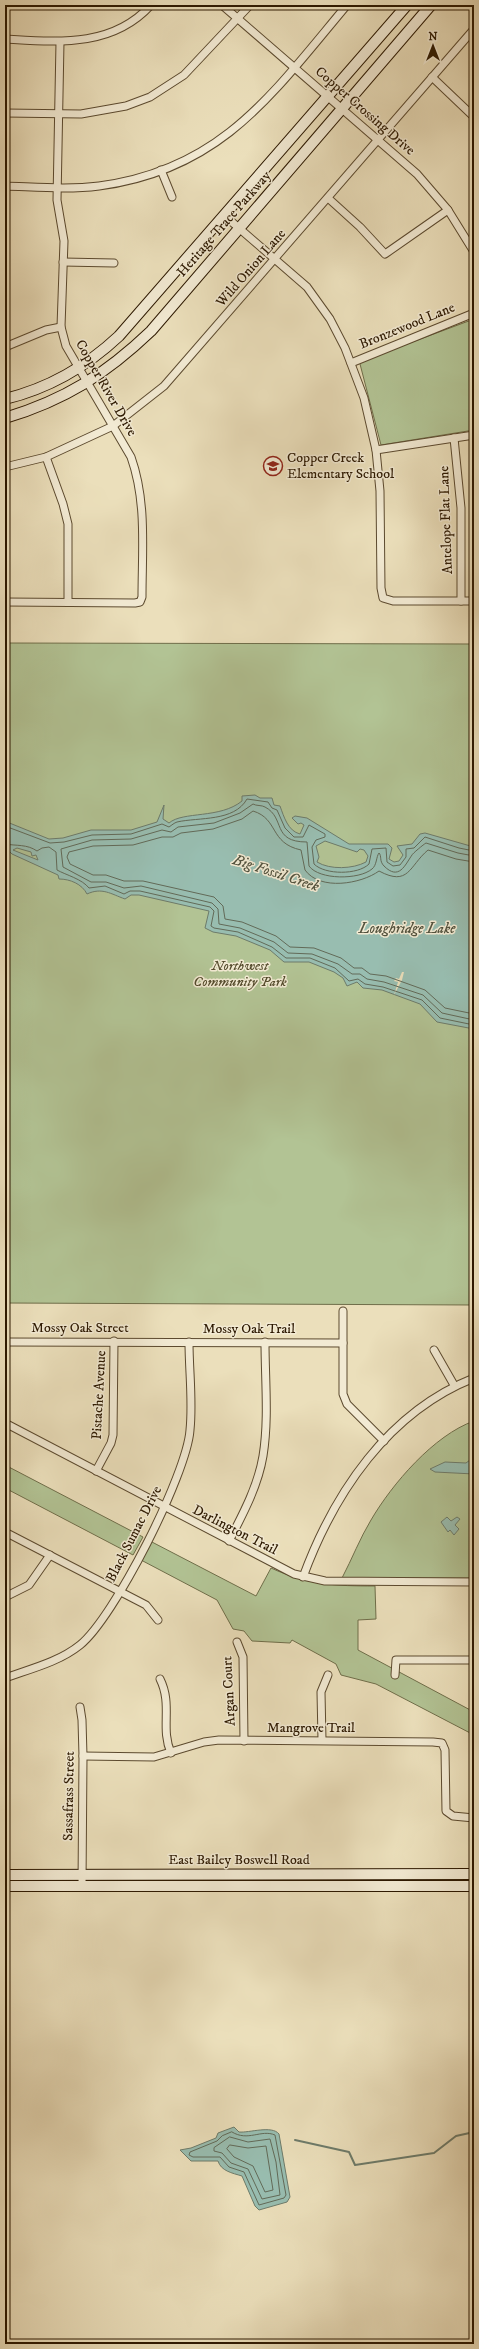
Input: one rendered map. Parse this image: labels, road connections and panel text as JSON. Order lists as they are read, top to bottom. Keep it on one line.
{"streets":{"street":["Copper Crossing Drive","Heritage Trace Parkway","Wild Onion Lane","Bronzewood Lane","Copper River Drive","Antelope Flat Lane","Mossy Oak Street","Mossy Oak Trail","Pistache Avenue","Darlington Trail","Black Sumac Drive","Argan Court","Mangrove Trail","Sassafrass Street","East Bailey Boswell Road"]},"crossings":[["Copper Crossing Drive","Heritage Trace Parkway"],["Copper Crossing Drive","Wild Onion Lane"],["Heritage Trace Parkway","Copper River Drive"],["Wild Onion Lane","Copper River Drive"],["Mossy Oak Street","Mossy Oak Trail"],["Mossy Oak Street","Pistache Avenue"],["Mossy Oak Trail","Black Sumac Drive"],["Pistache Avenue","Darlington Trail"],["Darlington Trail","Black Sumac Drive"],["Argan Court","Mangrove Trail"],["Mangrove Trail","Sassafrass Street"],["Sassafrass Street","East Bailey Boswell Road"]],"water":["Big Fossil Creek","Loughridge Lake"],"parks":["Northwest Community Park"],"places":{"school or university":["Copper Creek Elementary School"]},"north":"top"}
